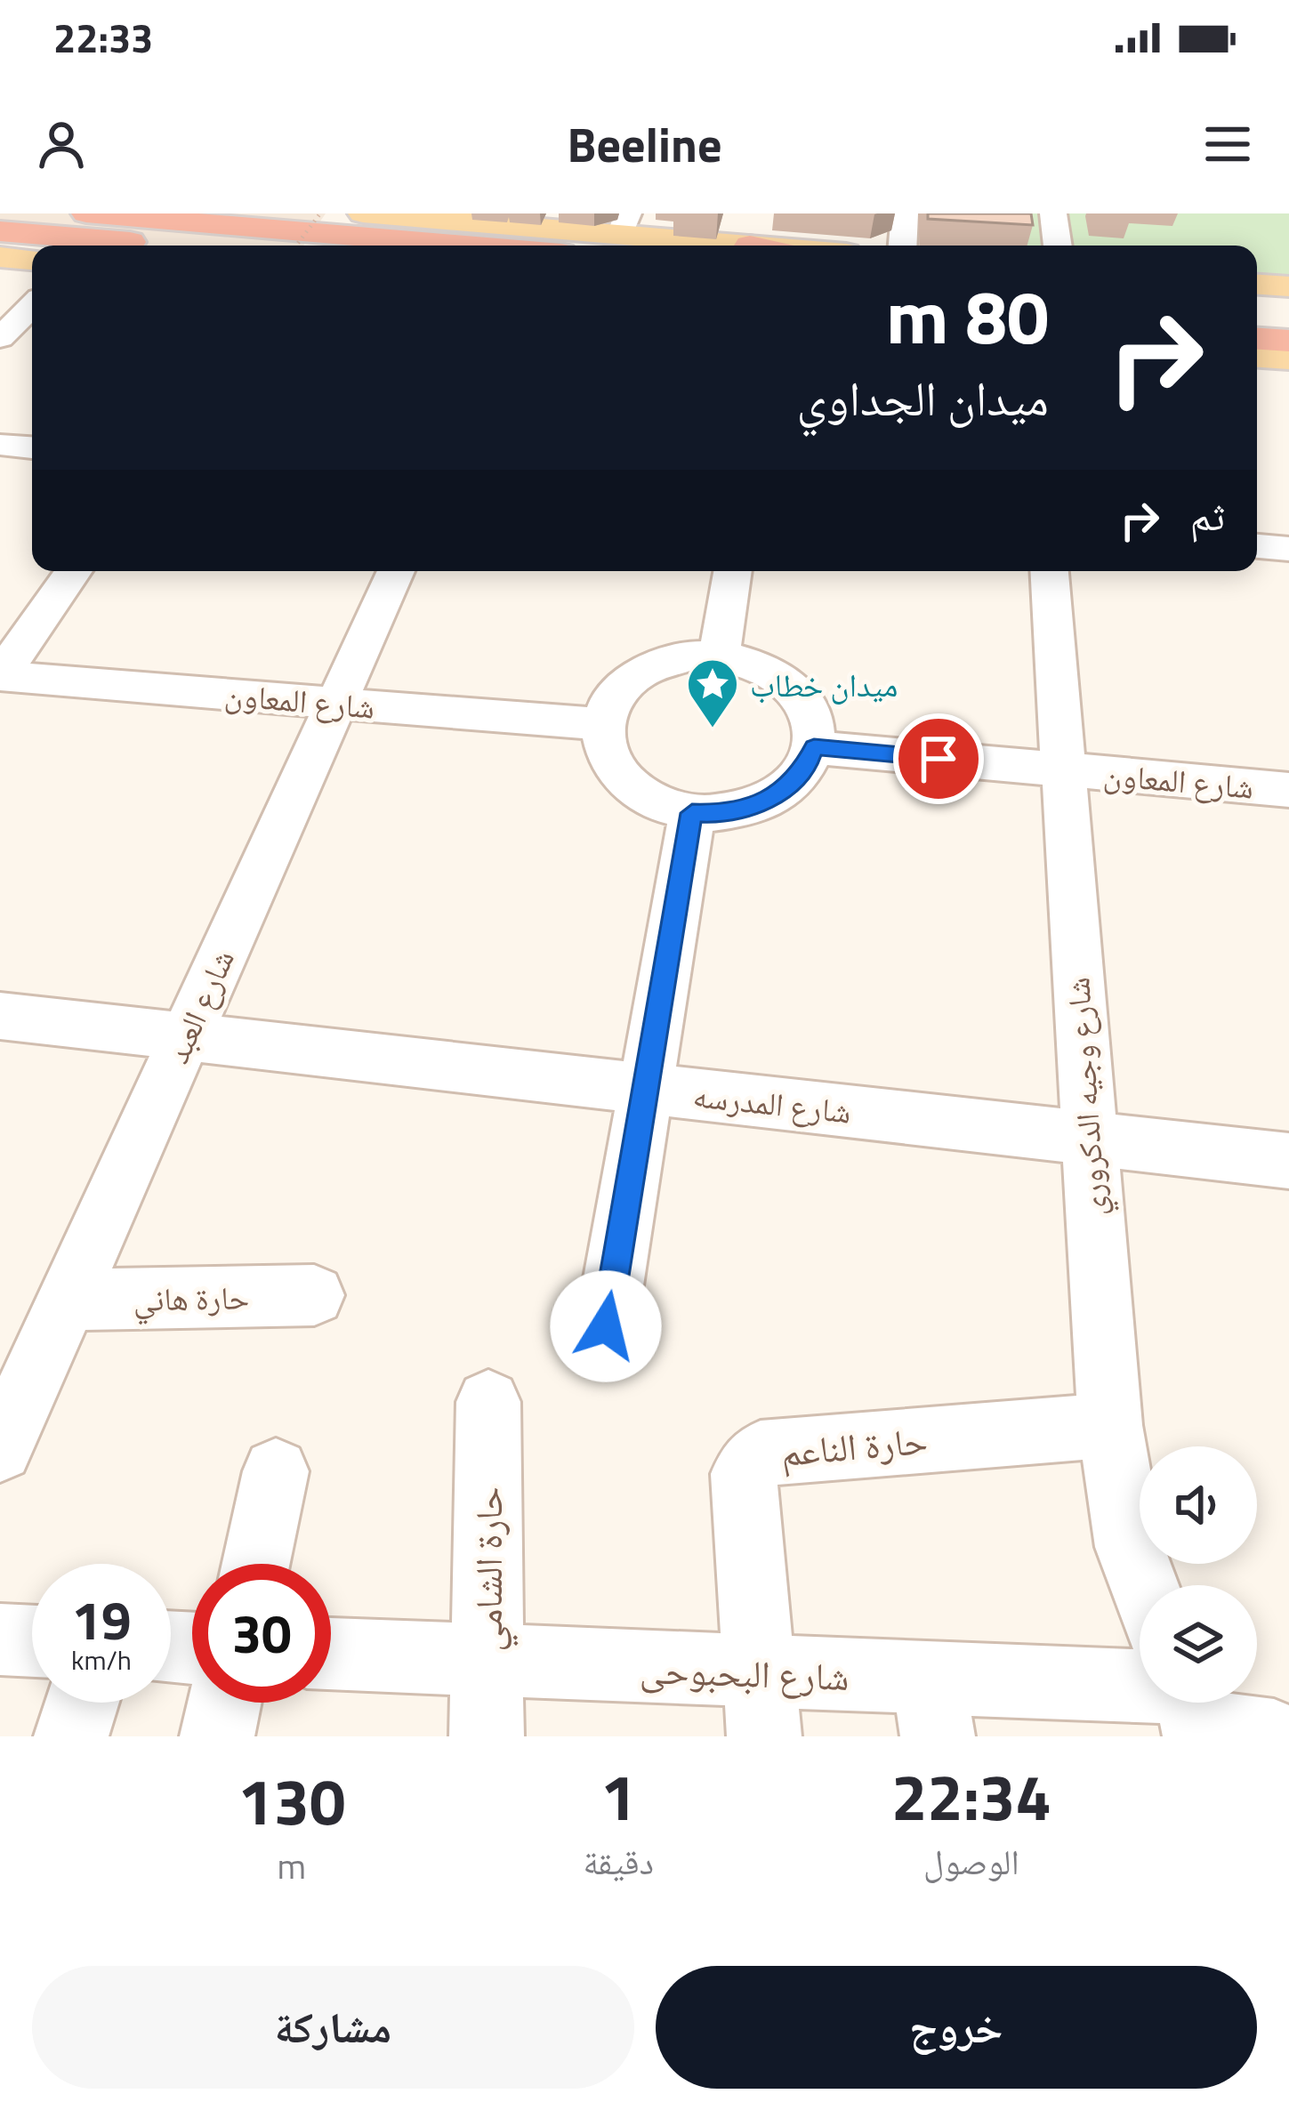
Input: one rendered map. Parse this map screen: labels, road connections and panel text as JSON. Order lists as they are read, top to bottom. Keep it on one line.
{"streets":{"street":["شارع المعاون","شارع العبد","شارع وجيه الدكروري","شارع المدرسه","حارة هاني","حارة الناعم","حارة الشامي","شارع البحبوحى"]},"crossings":[["شارع المعاون","شارع العبد"],["شارع المعاون","شارع وجيه الدكروري"],["شارع العبد","شارع المدرسه"],["شارع العبد","حارة هاني"],["شارع وجيه الدكروري","شارع المدرسه"],["شارع وجيه الدكروري","حارة الناعم"],["حارة الناعم","شارع البحبوحى"],["حارة الشامي","شارع البحبوحى"]],"places":{"place":["ميدان خطاب"]},"page":{"status":"22:33","header":"Beeline","turn":["80 m","ميدان الجداوي"],"then":"ثم","speed":"19 km/h","limit":"30","eta":["22:34","الوصول","1","دقيقة","130","m"],"buttons":["خروج","مشاركة"]}}
